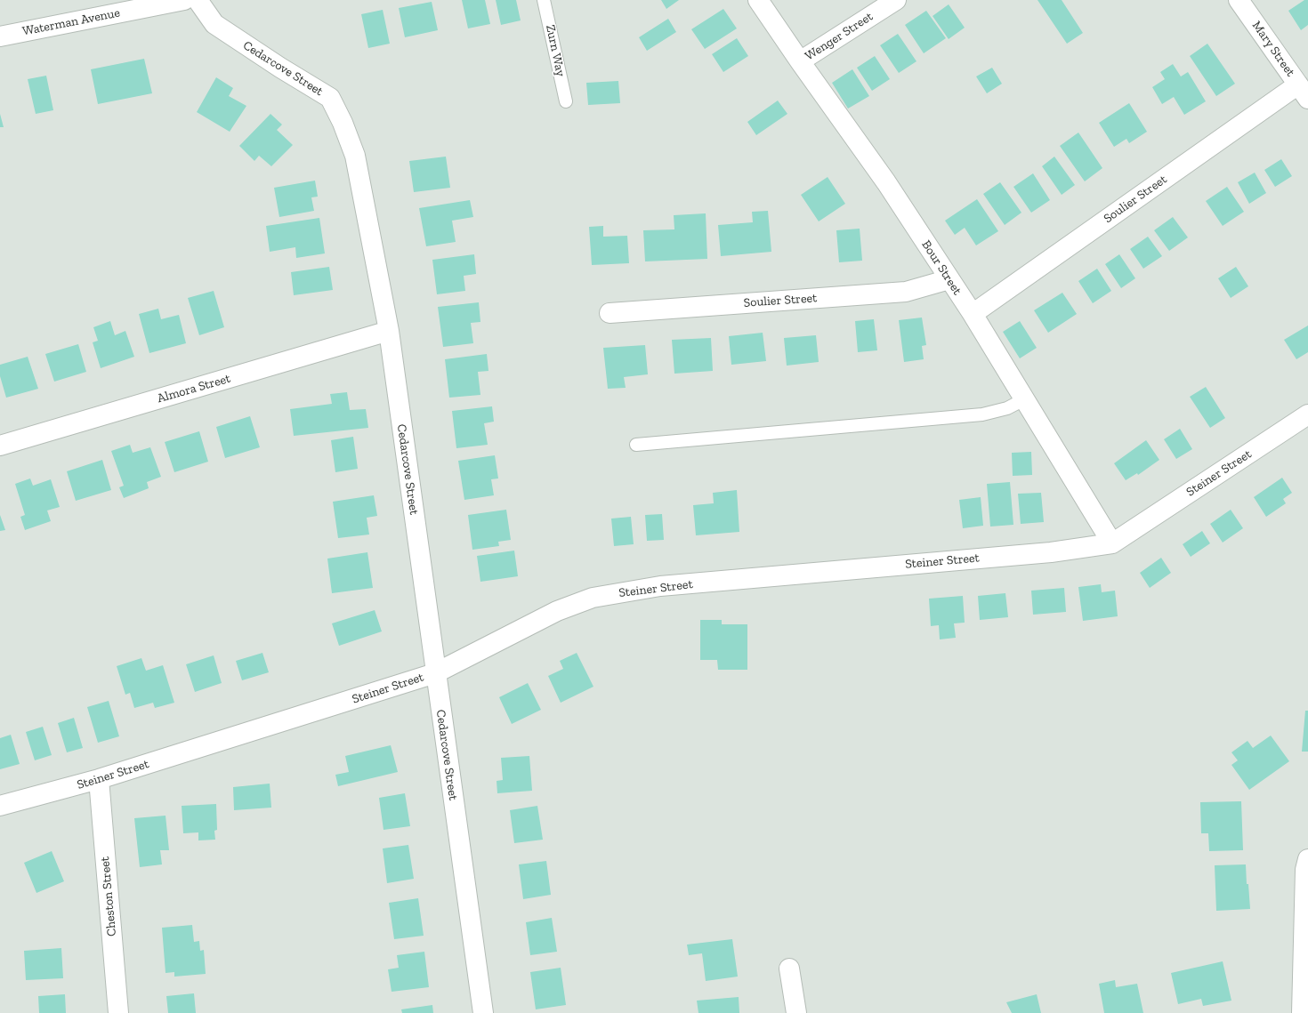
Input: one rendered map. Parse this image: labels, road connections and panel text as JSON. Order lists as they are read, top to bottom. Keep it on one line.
{"streets":{"street":["Waterman Avenue","Wenger Street","Mary Street","Cedarcove Street","Soulier Street","Bour Street","Almora Street","Steiner Street","Cheston Street"],"lane":["Zurn Way"]},"crossings":[["Wenger Street","Bour Street"],["Mary Street","Soulier Street"],["Cedarcove Street","Almora Street"],["Cedarcove Street","Steiner Street"],["Soulier Street","Bour Street"],["Bour Street","Steiner Street"],["Steiner Street","Cheston Street"]]}
